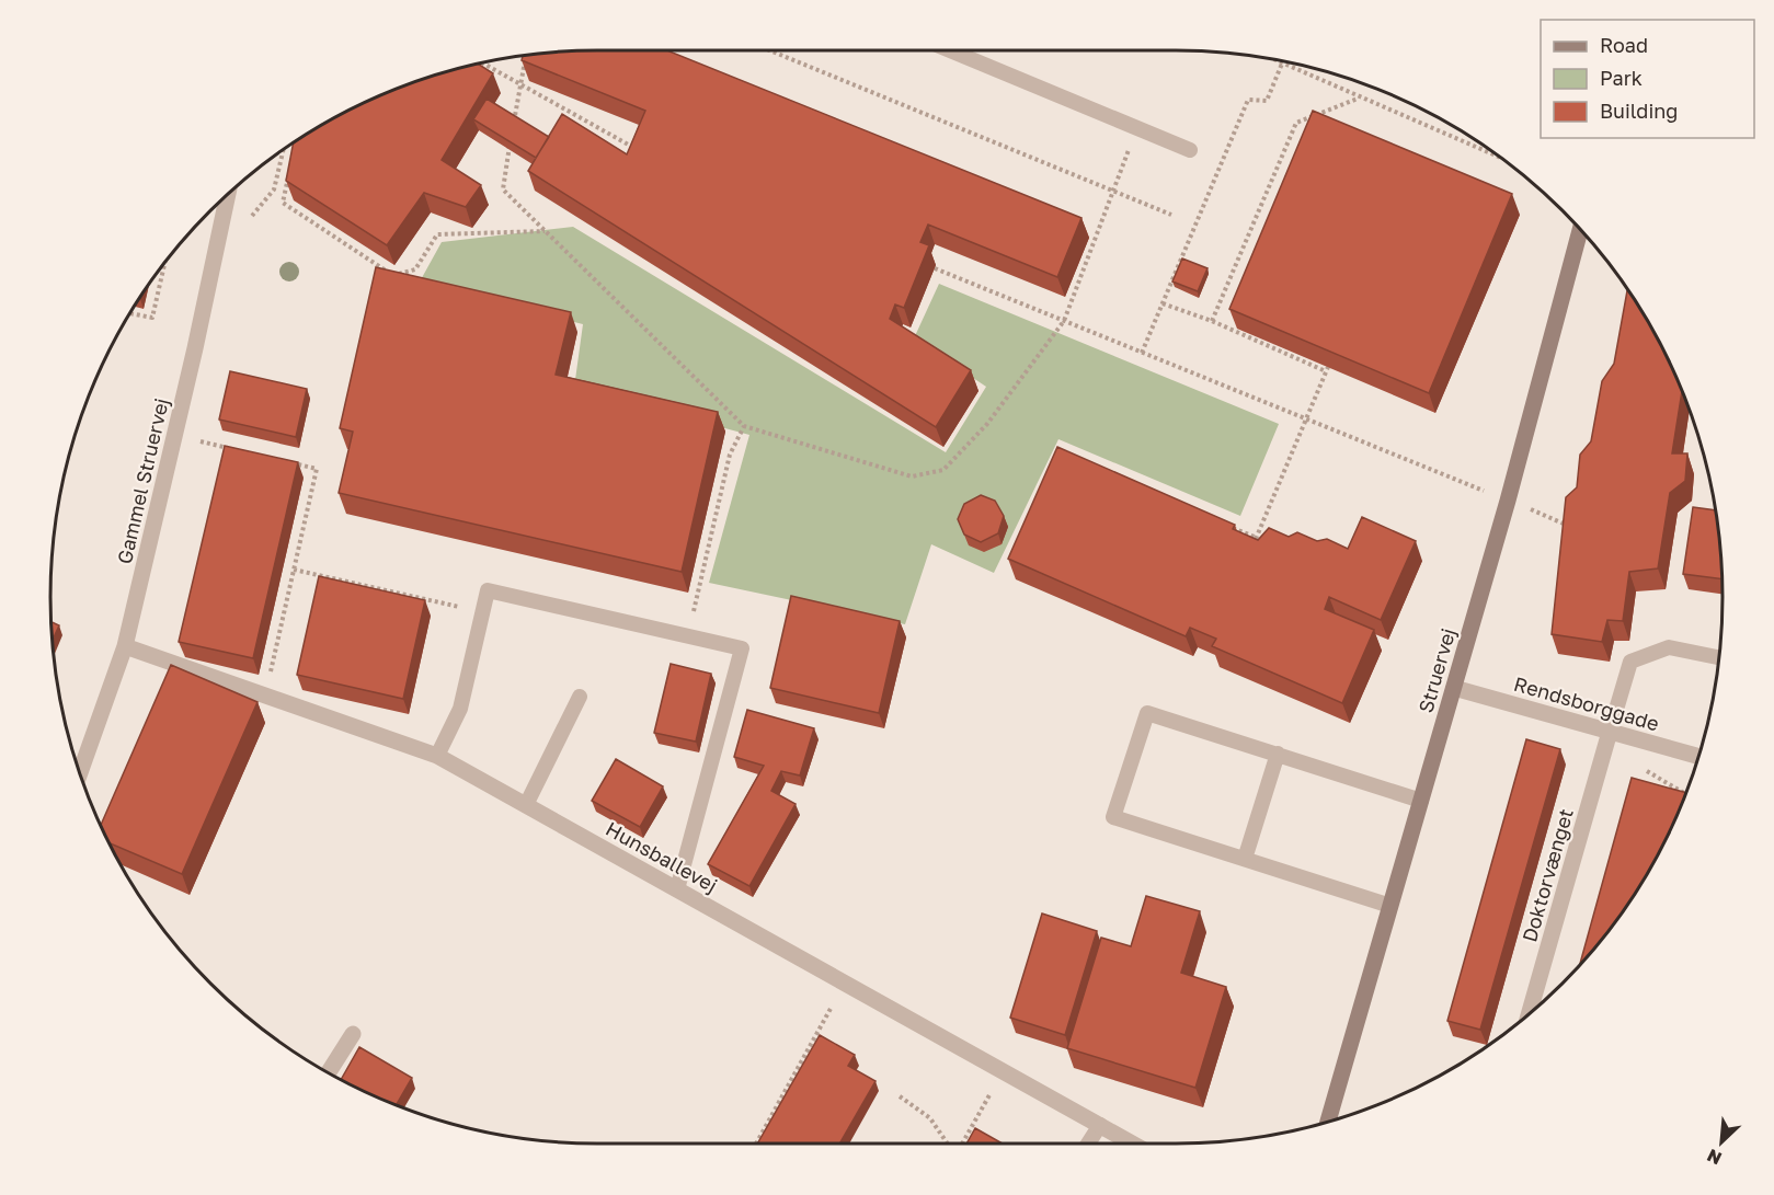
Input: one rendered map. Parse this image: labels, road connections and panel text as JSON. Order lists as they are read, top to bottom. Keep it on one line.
{"streets":{"street":["Gammel Struervej","Struervej","Rendsborggade","Hunsballevej","Doktorvænget"]},"crossings":[["Gammel Struervej","Hunsballevej"],["Struervej","Rendsborggade"],["Rendsborggade","Doktorvænget"]],"legend":["Road","Park","Building"],"north":"bottom left"}
